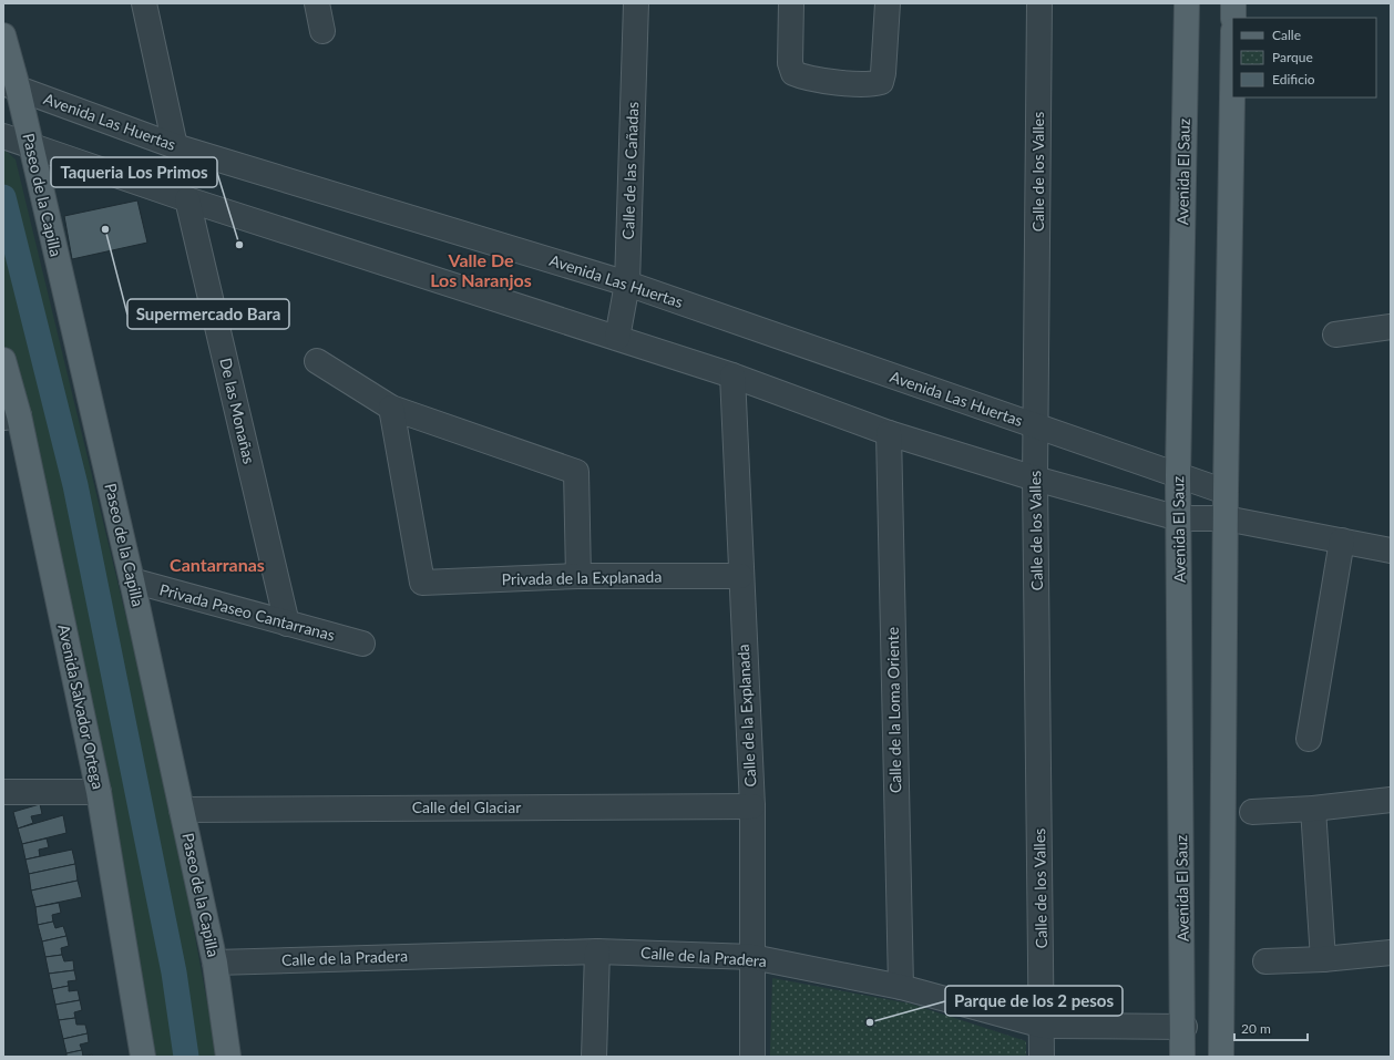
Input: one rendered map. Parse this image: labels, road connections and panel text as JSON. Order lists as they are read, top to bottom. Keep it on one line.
{"streets":{"main road":["Avenida El Sauz","Paseo de la Capilla","Avenida Salvador Ortega"],"street":["Avenida Las Huertas","Calle de las Cañadas","Calle de los Valles","De las Monañas","Privada de la Explanada","Privada Paseo Cantarranas","Calle de la Loma Oriente","Calle de la Explanada","Calle del Glaciar","Calle de la Pradera"]},"crossings":[["Avenida Las Huertas","Calle de las Cañadas"],["Avenida Las Huertas","Calle de los Valles"],["Avenida Las Huertas","Avenida El Sauz"],["Avenida Las Huertas","Paseo de la Capilla"],["Calle de los Valles","Calle de la Pradera"],["Avenida El Sauz","Calle de la Pradera"],["Paseo de la Capilla","Privada Paseo Cantarranas"],["Paseo de la Capilla","Calle del Glaciar"],["Paseo de la Capilla","Calle de la Pradera"],["De las Monañas","Privada Paseo Cantarranas"],["Privada de la Explanada","Calle de la Explanada"],["Calle de la Loma Oriente","Calle de la Pradera"],["Calle de la Explanada","Calle del Glaciar"],["Calle de la Explanada","Calle de la Pradera"]],"districts":["Valle De Los Naranjos","Cantarranas"],"places":["Supermercado Bara","Taqueria Los Primos","Parque de los 2 pesos"],"legend":["Calle","Parque","Edificio"],"scale_bar":"20 m"}
